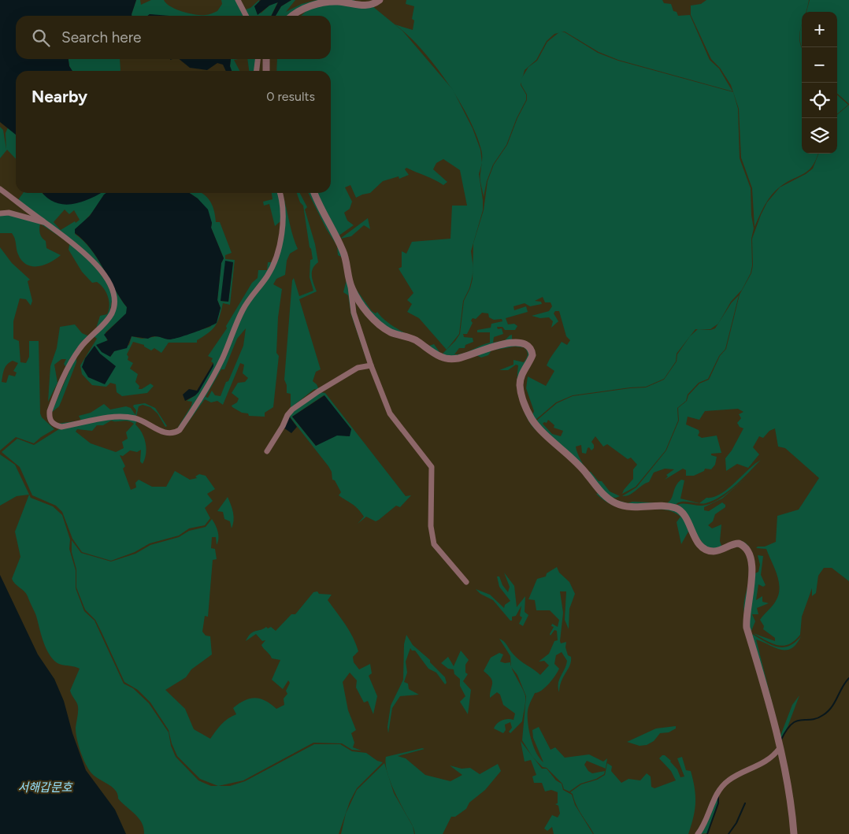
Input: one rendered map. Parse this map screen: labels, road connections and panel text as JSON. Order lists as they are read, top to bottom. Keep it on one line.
{"water":["서해갑문호"],"page":{"map_buttons":["+","−"],"search":"Search here","heading":["Nearby","0 results"]}}
